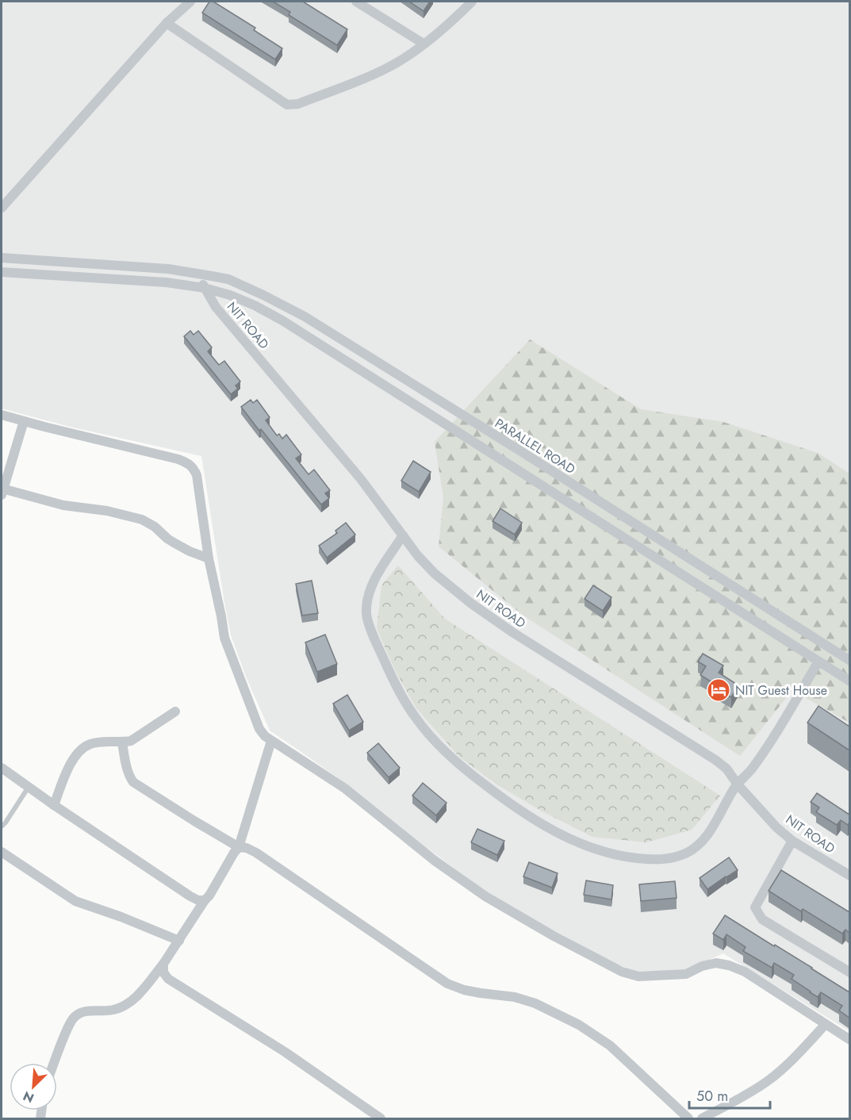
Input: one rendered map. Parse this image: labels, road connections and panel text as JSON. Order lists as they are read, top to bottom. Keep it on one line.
{"streets":{"street":["NIT ROAD","PARALLEL ROAD"]},"crossings":[["NIT ROAD","PARALLEL ROAD"]],"places":{"hotel":["NIT Guest House"]},"scale_bar":"50 m","north":"bottom left"}
